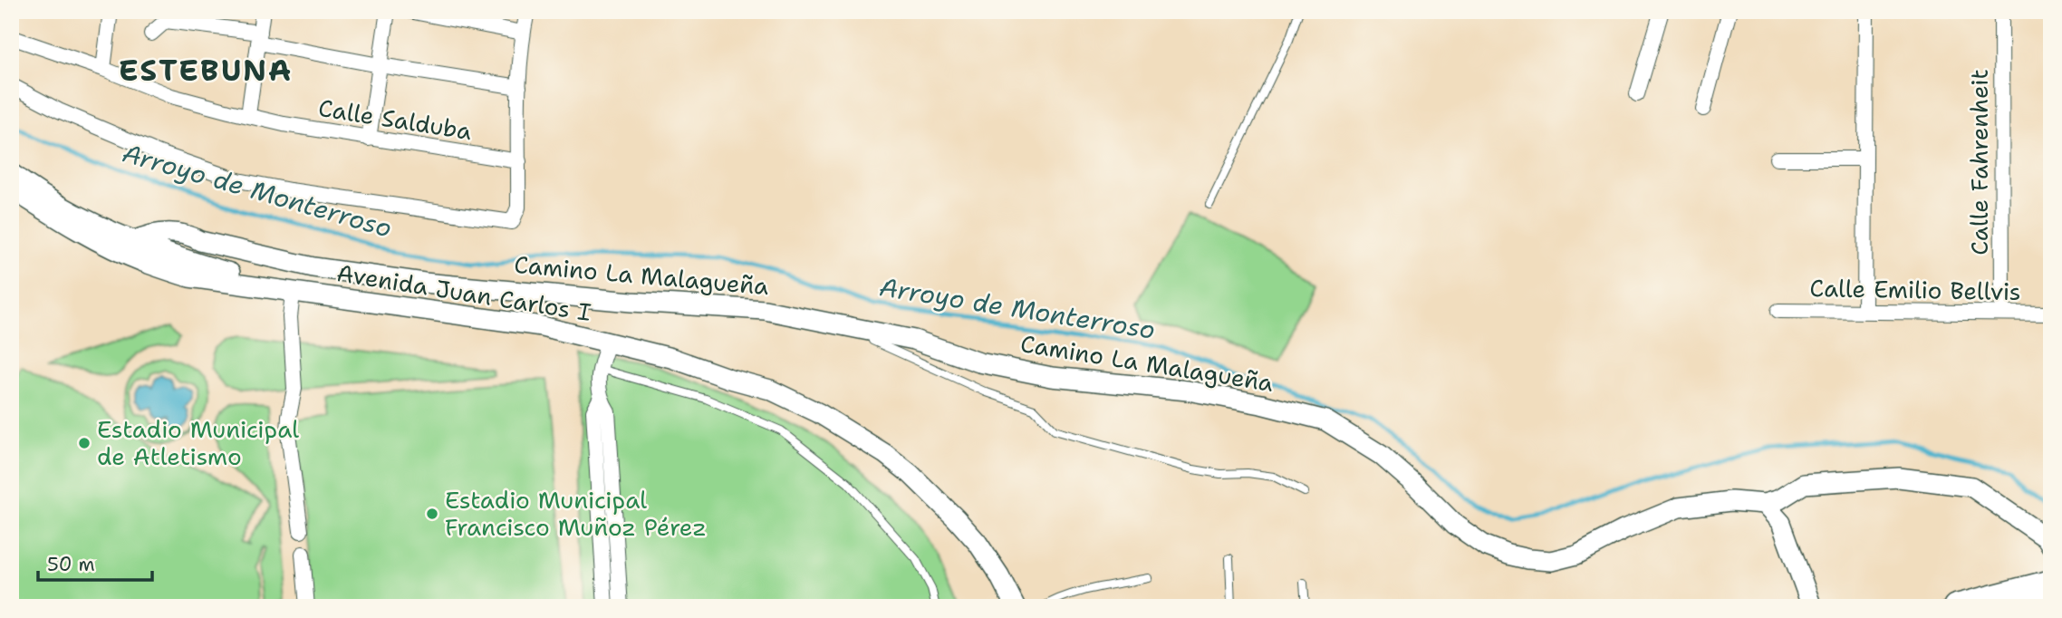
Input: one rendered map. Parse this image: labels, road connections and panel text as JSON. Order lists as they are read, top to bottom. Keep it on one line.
{"streets":{"street":["Calle Salduba","Calle Fahrenheit","Camino La Malagueña","Calle Emilio Bellvis","Avenida Juan Carlos I"]},"crossings":[["Calle Fahrenheit","Calle Emilio Bellvis"],["Camino La Malagueña","Avenida Juan Carlos I"]],"districts":["ESTEBUNA"],"water":["Arroyo de Monterroso"],"places":["Estadio Municipal de Atletismo","Estadio Municipal Francisco Muñoz Pérez"],"scale_bar":"50 m"}
